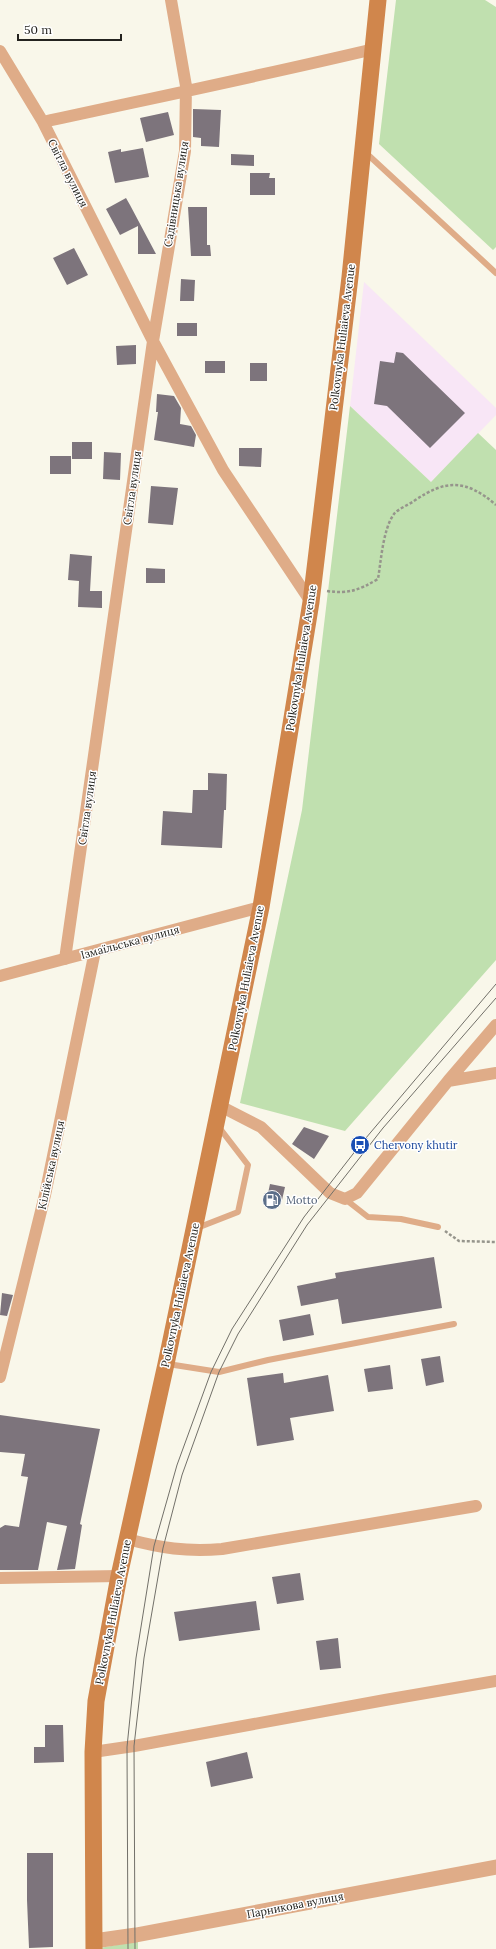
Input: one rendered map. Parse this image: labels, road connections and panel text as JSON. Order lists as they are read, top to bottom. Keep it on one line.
{"streets":{"main road":["Polkovnyka Huliaieva Avenue"],"street":["Світла вулиця","Садівницька вулиця","Ізмаїльська вулиця","Кілійська вулиця","Парникова вулиця"]},"crossings":[["Світла вулиця","Садівницька вулиця"],["Світла вулиця","Ізмаїльська вулиця"],["Polkovnyka Huliaieva Avenue","Ізмаїльська вулиця"],["Polkovnyka Huliaieva Avenue","Парникова вулиця"],["Ізмаїльська вулиця","Кілійська вулиця"]],"places":{"bus stop":["Chervony khutir"],"fuel station":["Motto"]},"scale_bar":"50 m"}
